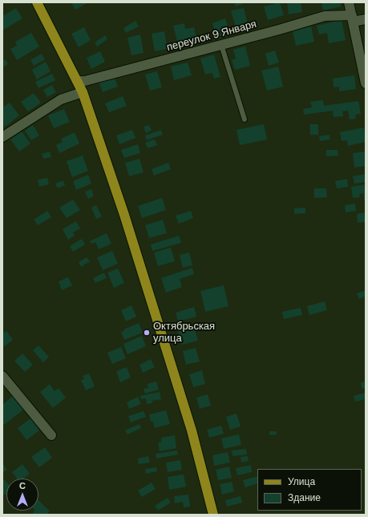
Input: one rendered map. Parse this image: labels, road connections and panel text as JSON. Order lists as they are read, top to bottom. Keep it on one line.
{"streets":{"street":["переулок 9 Января"]},"places":["Октябрьская улица"],"legend":["Улица","Здание"],"north":"top"}
